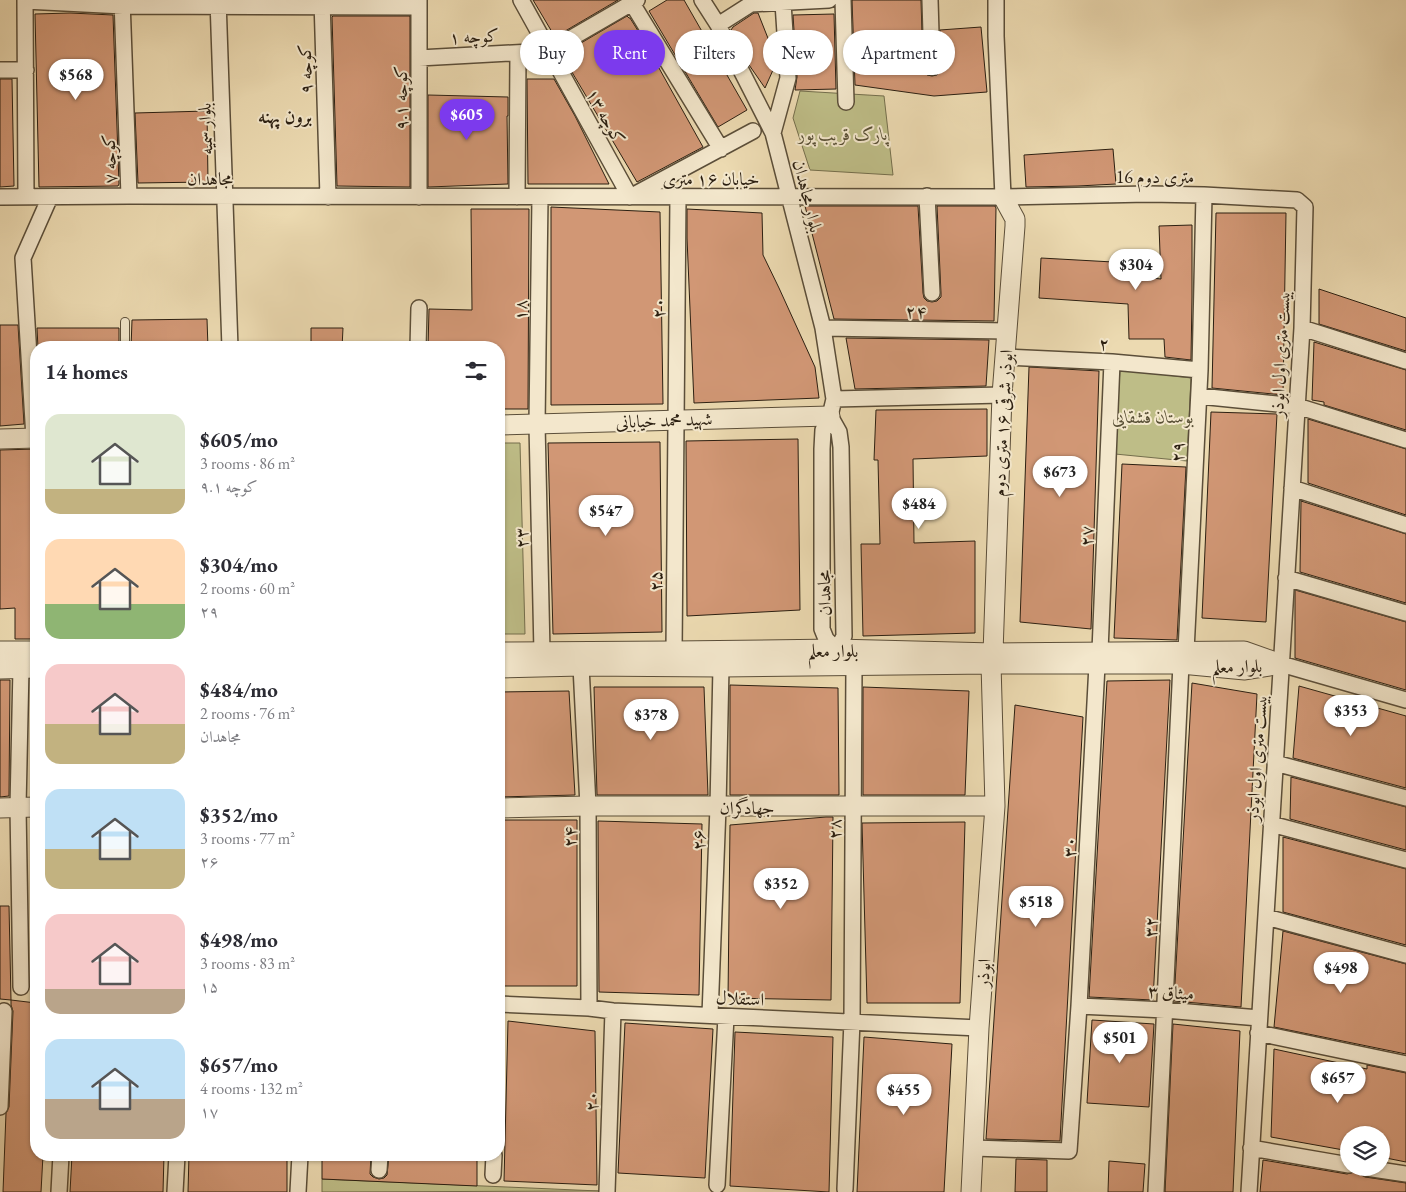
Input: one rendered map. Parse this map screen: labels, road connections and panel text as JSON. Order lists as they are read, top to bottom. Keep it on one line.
{"streets":{"street":["کوچه ۱","کوچه ۹","کوچه ۹.۱","کوچه ۱۳","بلوار سمیه","کوچه ۷","16 متری دوم","مجاهدان","خیابان ۱۶ متری","بلوار مجاهدان","۲۰","۱۸","۲۴","۲","بیست متری اول ابوذر","شهید محمد خیابانی","ابوذر شرقی ۱۶ متری دوم","۲۹","۲۷","۲۳","۲۵","بلوار معلم","جهادگران","۲۸","۲۶","۳۰","۳۲","ابوذر","میثاق ۳","استقلال"]},"crossings":[["کوچه ۱","کوچه ۹.۱"],["کوچه ۹","مجاهدان"],["کوچه ۹.۱","مجاهدان"],["کوچه ۹.۱","خیابان ۱۶ متری"],["کوچه ۱۳","خیابان ۱۶ متری"],["بلوار سمیه","مجاهدان"],["کوچه ۷","مجاهدان"],["16 متری دوم","خیابان ۱۶ متری"],["16 متری دوم","بیست متری اول ابوذر"],["16 متری دوم","ابوذر شرقی ۱۶ متری دوم"],["16 متری دوم","۲۹"],["مجاهدان","خیابان ۱۶ متری"],["مجاهدان","بلوار مجاهدان"],["مجاهدان","شهید محمد خیابانی"],["مجاهدان","بلوار معلم"],["مجاهدان","۲۸"],["خیابان ۱۶ متری","بلوار مجاهدان"],["خیابان ۱۶ متری","۲۰"],["خیابان ۱۶ متری","۱۸"],["خیابان ۱۶ متری","ابوذر شرقی ۱۶ متری دوم"],["بلوار مجاهدان","۲۴"],["بلوار مجاهدان","شهید محمد خیابانی"],["۲۰","شهید محمد خیابانی"],["۲۰","۲۵"],["۲۰","استقلال"],["۱۸","شهید محمد خیابانی"],["۱۸","۲۳"],["۲۴","ابوذر شرقی ۱۶ متری دوم"],["۲۴","بلوار معلم"],["۲۴","جهادگران"],["۲۴","استقلال"],["۲","ابوذر شرقی ۱۶ متری دوم"],["۲","۲۹"],["۲","۲۷"],["بیست متری اول ابوذر","بلوار معلم"],["بیست متری اول ابوذر","میثاق ۳"],["شهید محمد خیابانی","۲۳"],["شهید محمد خیابانی","۲۵"],["ابوذر شرقی ۱۶ متری دوم","بلوار معلم"],["ابوذر شرقی ۱۶ متری دوم","ابوذر"],["۲۹","بلوار معلم"],["۲۹","۳۲"],["۲۷","بلوار معلم"],["۲۷","۳۰"],["۲۳","بلوار معلم"],["۲۵","بلوار معلم"],["بلوار معلم","۲۸"],["بلوار معلم","۲۶"],["بلوار معلم","۳۰"],["بلوار معلم","۳۲"],["بلوار معلم","ابوذر"],["جهادگران","۲۸"],["جهادگران","۲۶"],["جهادگران","ابوذر"],["۲۸","استقلال"],["۲۶","استقلال"],["۳۰","ابوذر"],["۳۰","میثاق ۳"],["۳۲","میثاق ۳"],["ابوذر","استقلال"]],"districts":["برون پهنه"],"parks":["پارک قریب پور","بوستان قشقایی"],"page":{"chip":["Buy","Rent","Filters","New","Apartment"],"price":["$568","$605","$304","$673","$484","$547","$353","$378","$352","$518","$498","$501","$657","$455"],"heading":"14 homes","list":[{"name":"$605/mo","note":"3 rooms · 86 m² · کوچه ۹.۱"},{"name":"$304/mo","note":"2 rooms · 60 m² · ۲۹"},{"name":"$484/mo","note":"2 rooms · 76 m² · مجاهدان"},{"name":"$352/mo","note":"3 rooms · 77 m² · ۲۶"},{"name":"$498/mo","note":"3 rooms · 83 m² · ۱۵"},{"name":"$657/mo","note":"4 rooms · 132 m² · ۱۷"}]}}
